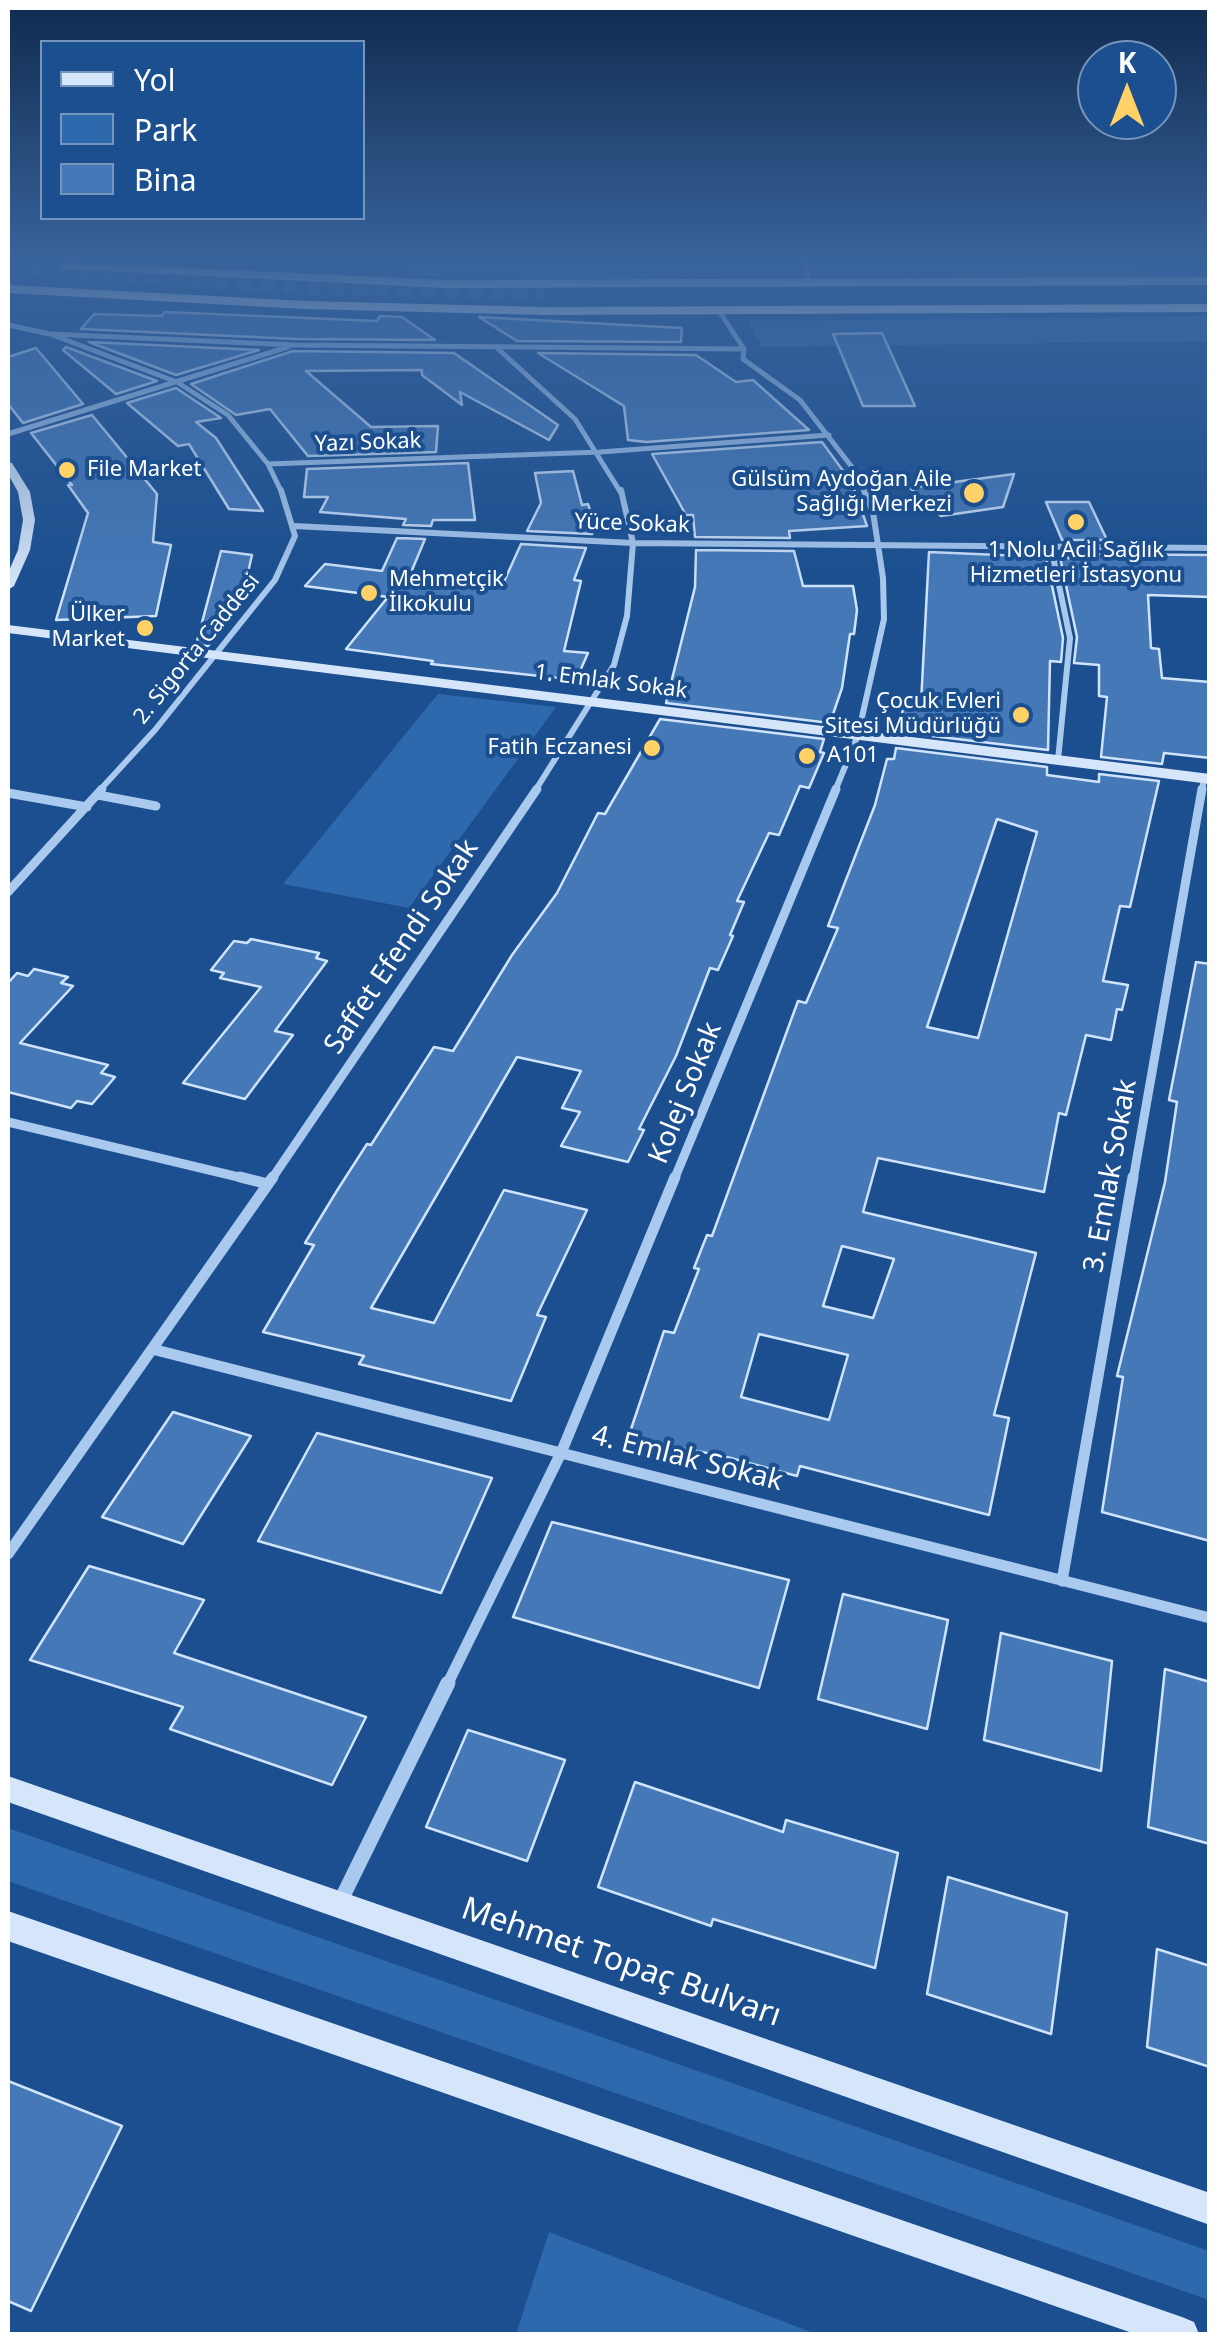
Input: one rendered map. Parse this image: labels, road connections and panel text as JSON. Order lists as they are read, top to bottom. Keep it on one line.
{"streets":{"main road":["1. Emlak Sokak","Mehmet Topaç Bulvarı"],"street":["Yazı Sokak","Yüce Sokak","2. Sigorta Caddesi","Saffet Efendi Sokak","Kolej Sokak","3. Emlak Sokak","4. Emlak Sokak"]},"crossings":[["Yazı Sokak","Saffet Efendi Sokak"],["Yazı Sokak","Kolej Sokak"],["Yüce Sokak","2. Sigorta Caddesi"],["Yüce Sokak","Saffet Efendi Sokak"],["Yüce Sokak","Kolej Sokak"],["2. Sigorta Caddesi","1. Emlak Sokak"],["1. Emlak Sokak","Saffet Efendi Sokak"],["1. Emlak Sokak","Kolej Sokak"],["1. Emlak Sokak","3. Emlak Sokak"],["Saffet Efendi Sokak","4. Emlak Sokak"],["Kolej Sokak","4. Emlak Sokak"],["Kolej Sokak","Mehmet Topaç Bulvarı"],["3. Emlak Sokak","4. Emlak Sokak"]],"places":["File Market","Gülsüm Aydoğan Aile Sağlığı Merkezi","1 Nolu Acil Sağlık Hizmetleri İstasyonu","Mehmetçik İlkokulu","Ülker Market","Çocuk Evleri Sitesi Müdürlüğü","Fatih Eczanesi","A101"],"legend":["Yol","Park","Bina"],"north":"top"}
